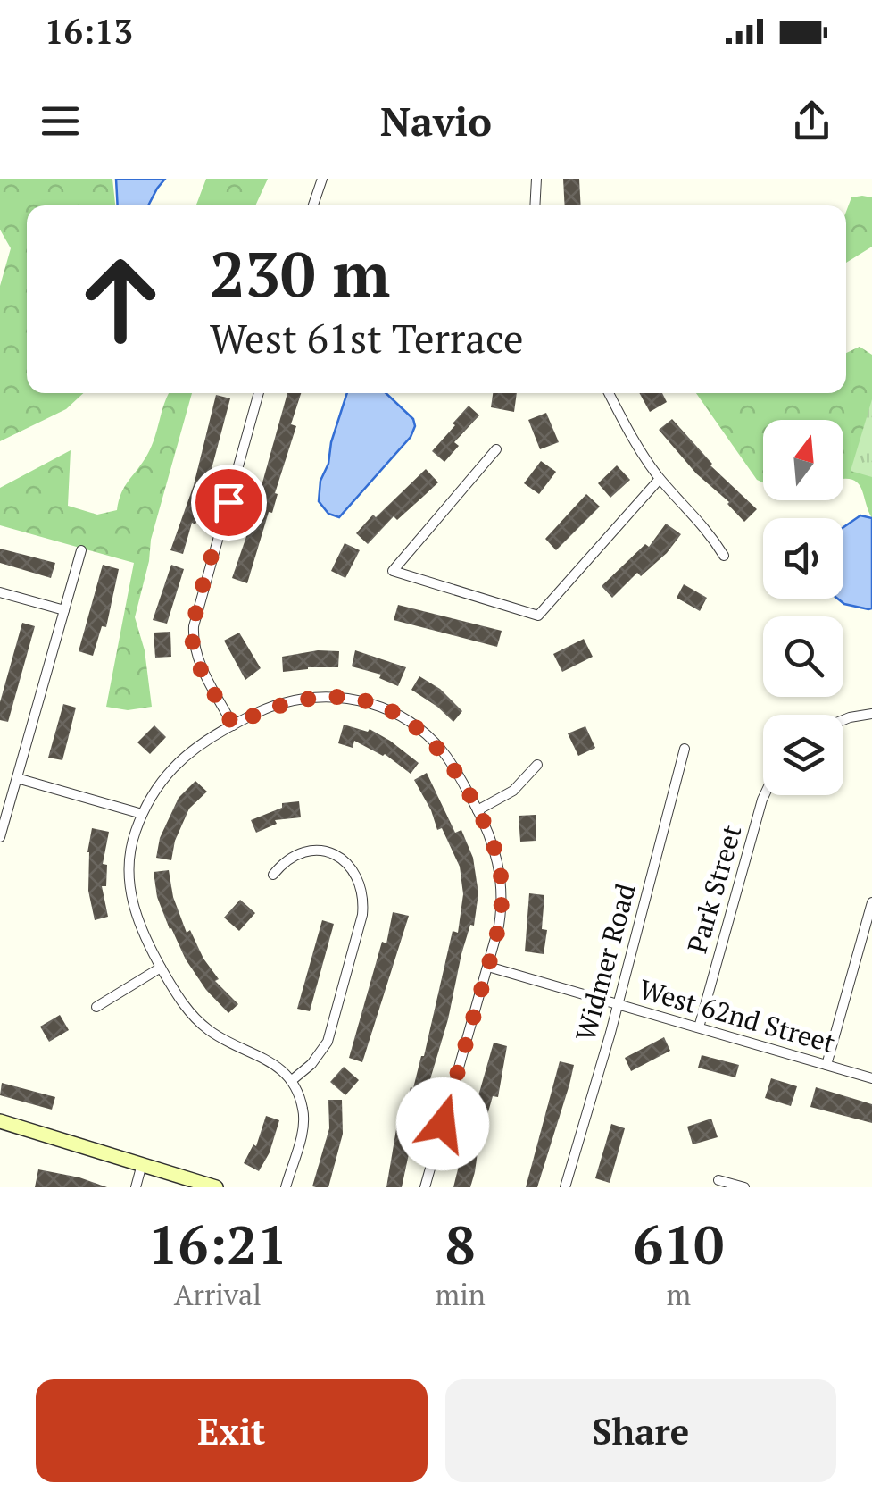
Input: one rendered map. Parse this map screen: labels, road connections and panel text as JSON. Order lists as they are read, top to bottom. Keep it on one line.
{"streets":{"street":["Park Street","Widmer Road","West 62nd Street"]},"crossings":[["Park Street","West 62nd Street"],["Widmer Road","West 62nd Street"]],"north":"top","page":{"status":"16:13","header":"Navio","turn":["230 m","West 61st Terrace"],"eta":["16:21","Arrival","8","min","610","m"],"buttons":["Exit","Share"]}}
